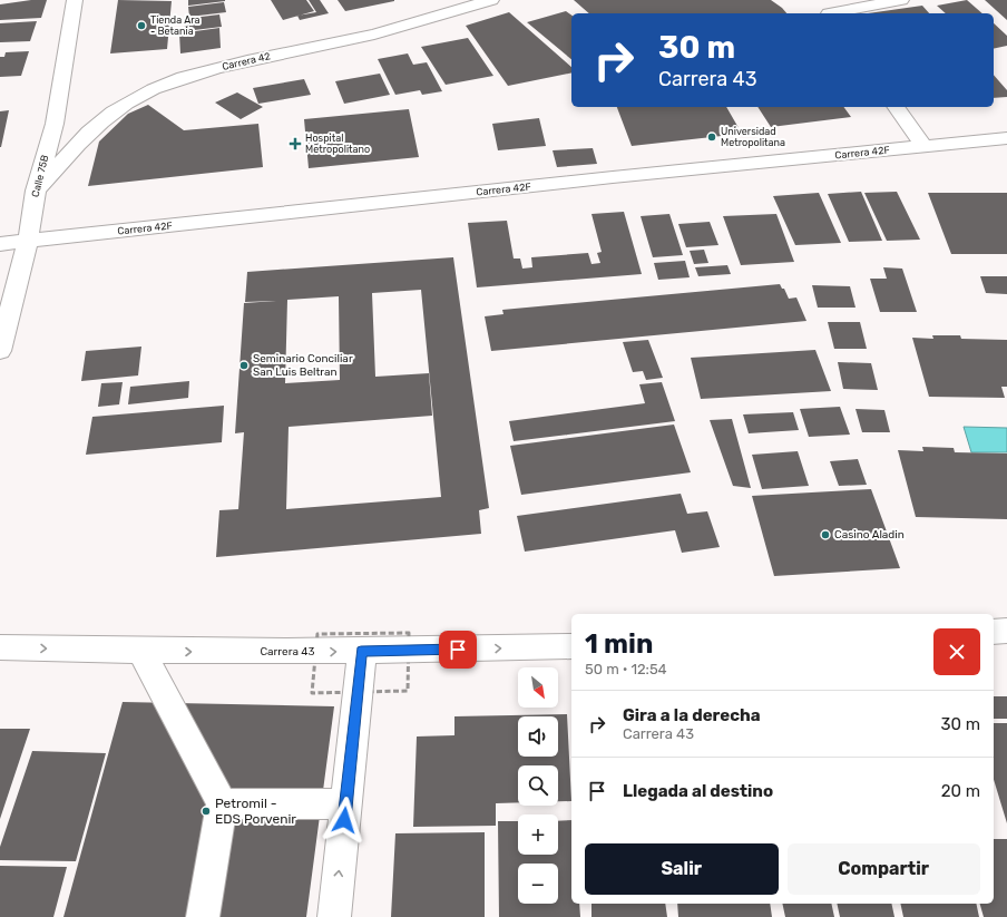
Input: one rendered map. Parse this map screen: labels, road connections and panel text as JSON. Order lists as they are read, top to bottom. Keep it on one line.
{"streets":{"street":["Carrera 42","Carrera 42F","Calle 75B","Carrera 43"]},"crossings":[["Carrera 42","Calle 75B"],["Carrera 42F","Calle 75B"]],"one_way":["Carrera 43"],"places":{"other":["Tienda Ara - Betania","Universidad Metropolitana","Seminario Conciliar San Luis Beltran","Casino Aladin","Petromil - EDS Porvenir"],"health":["Hospital Metropolitano"]},"north":"bottom right","page":{"turn":["30 m","Carrera 43"],"heading":["1 min","50 m · 12:54"],"map_buttons":["+","−"],"list":[{"name":"Gira a la derecha","note":"Carrera 43","value":"30 m"},{"name":"Llegada al destino","value":"20 m"}],"buttons":["Salir","Compartir"]}}
